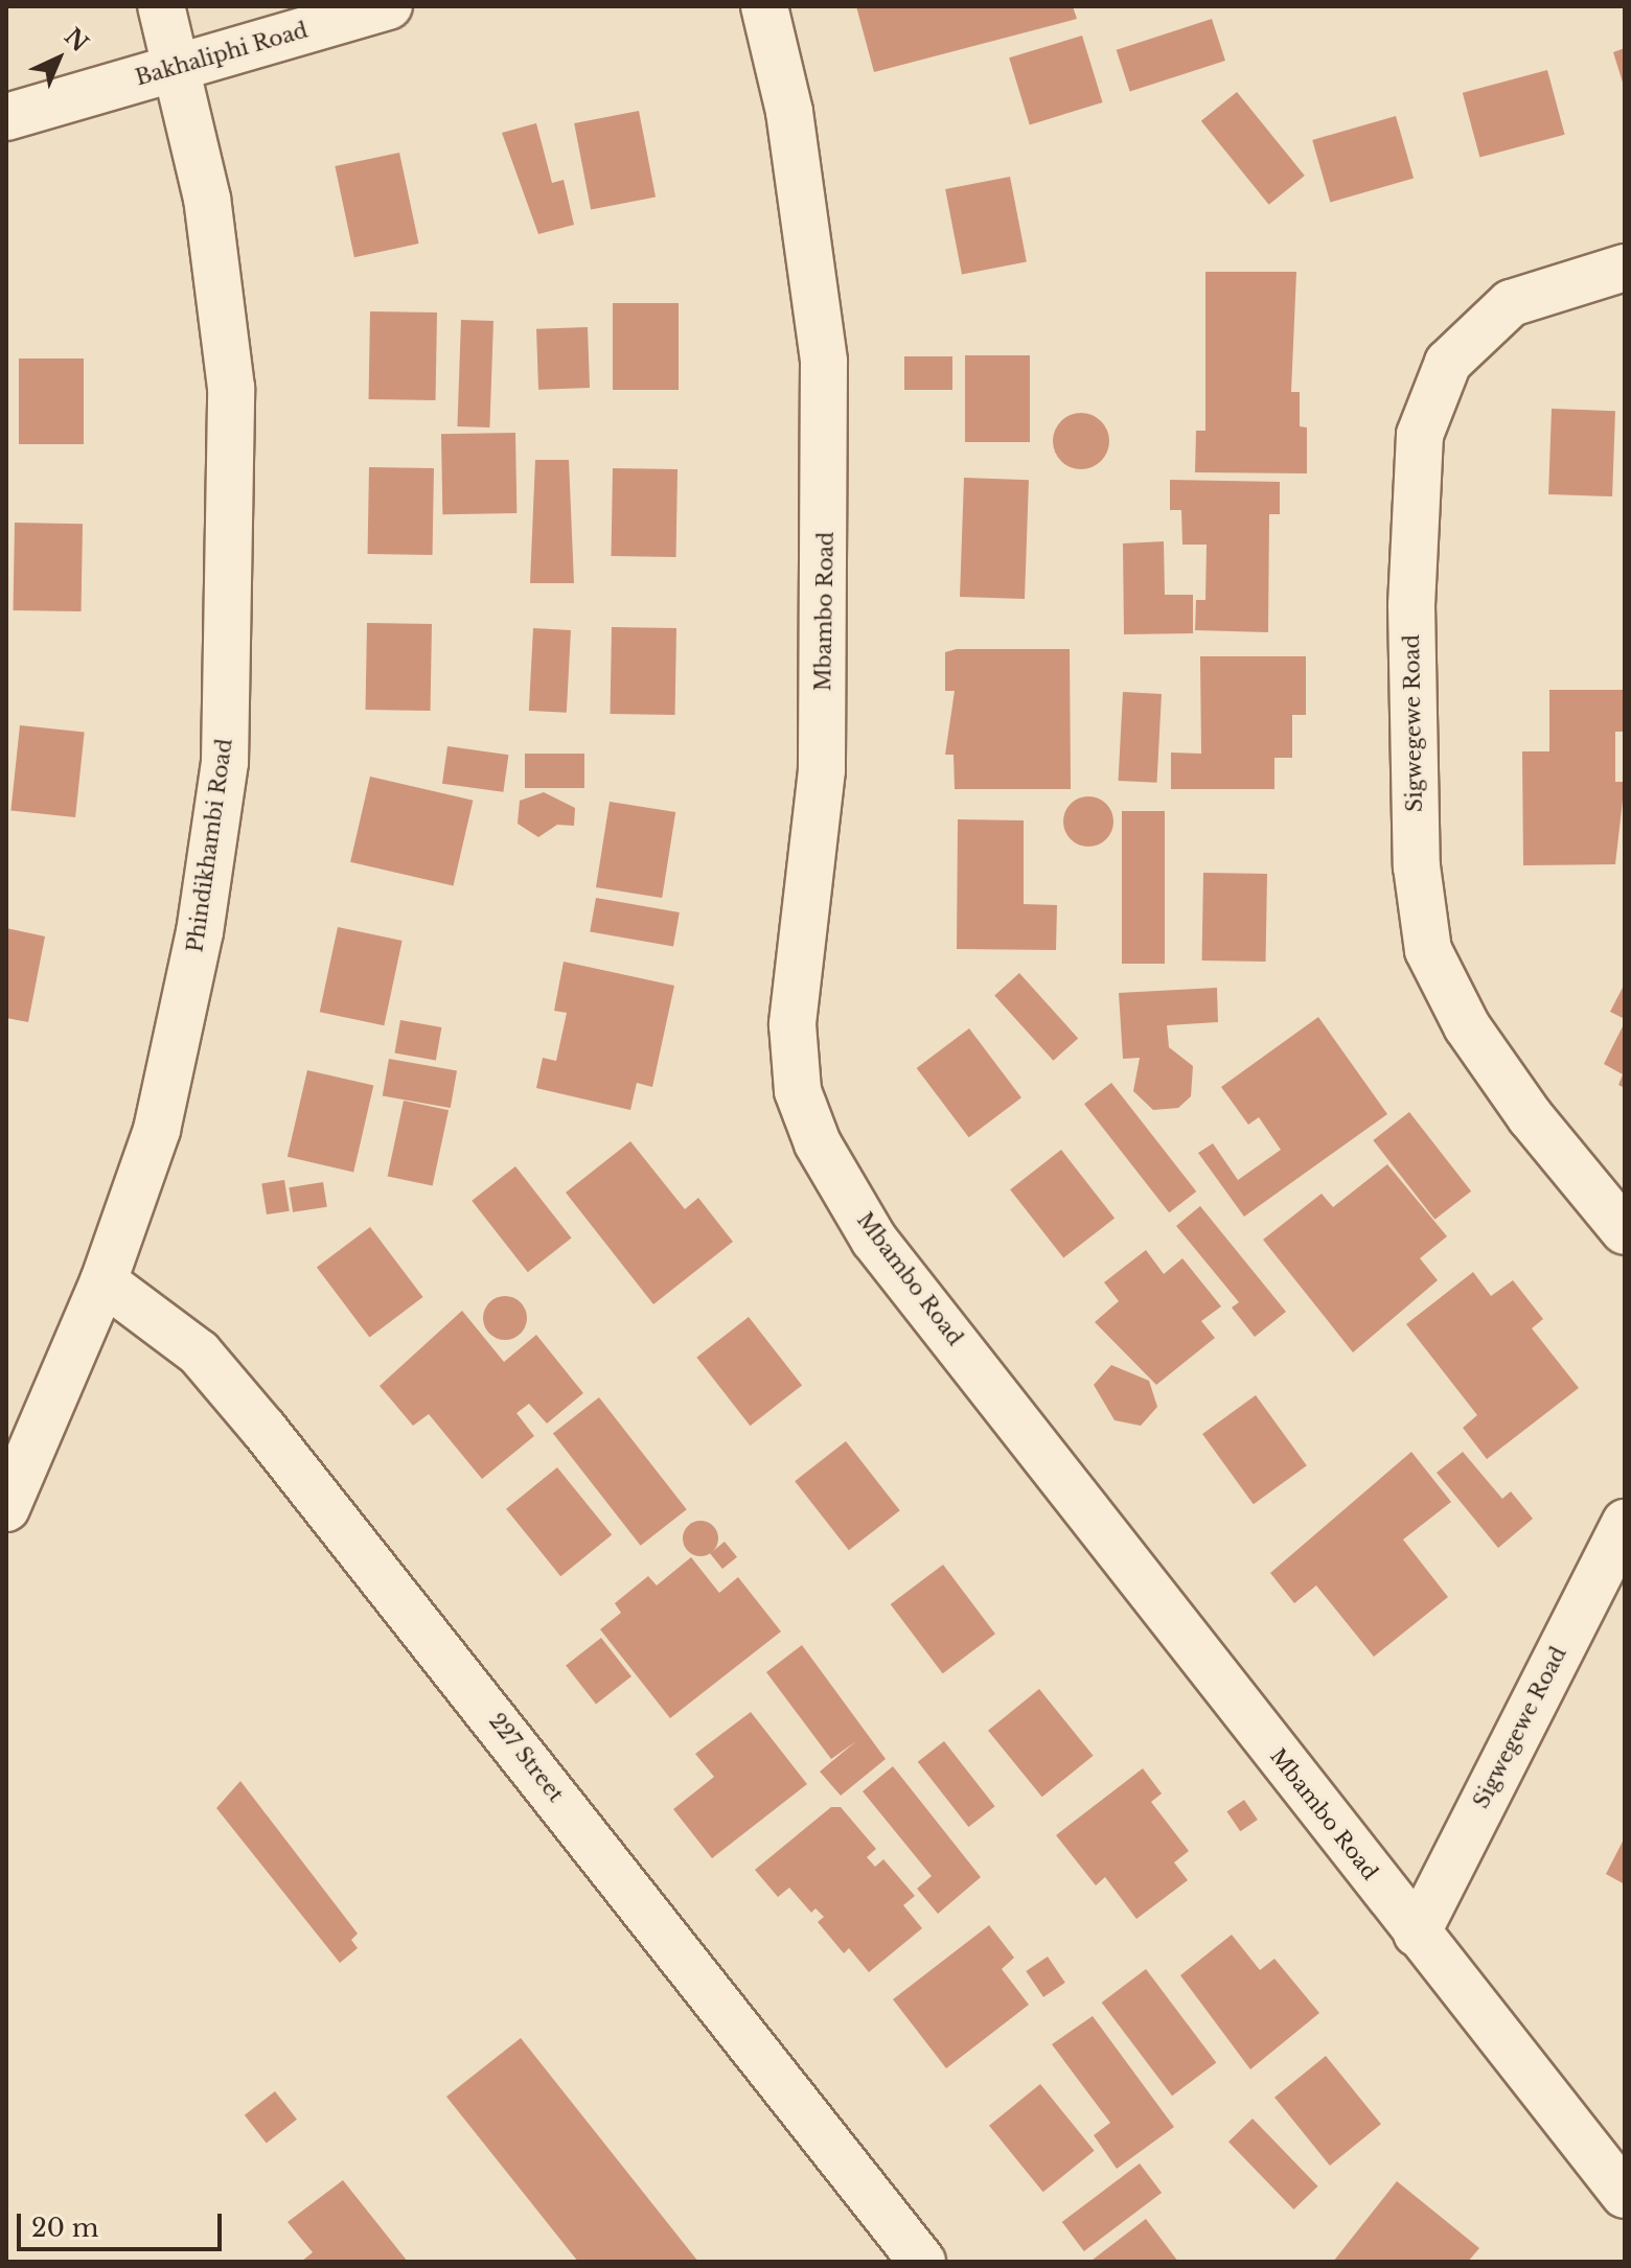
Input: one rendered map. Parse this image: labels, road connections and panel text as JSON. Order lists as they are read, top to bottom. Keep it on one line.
{"streets":{"street":["Bakhaliphi Road","Mbambo Road","Sigwegewe Road","Phindikhambi Road","227 Street"]},"crossings":[["Bakhaliphi Road","Phindikhambi Road"],["Mbambo Road","Sigwegewe Road"],["Phindikhambi Road","227 Street"]],"scale_bar":"20 m","north":"top right"}
